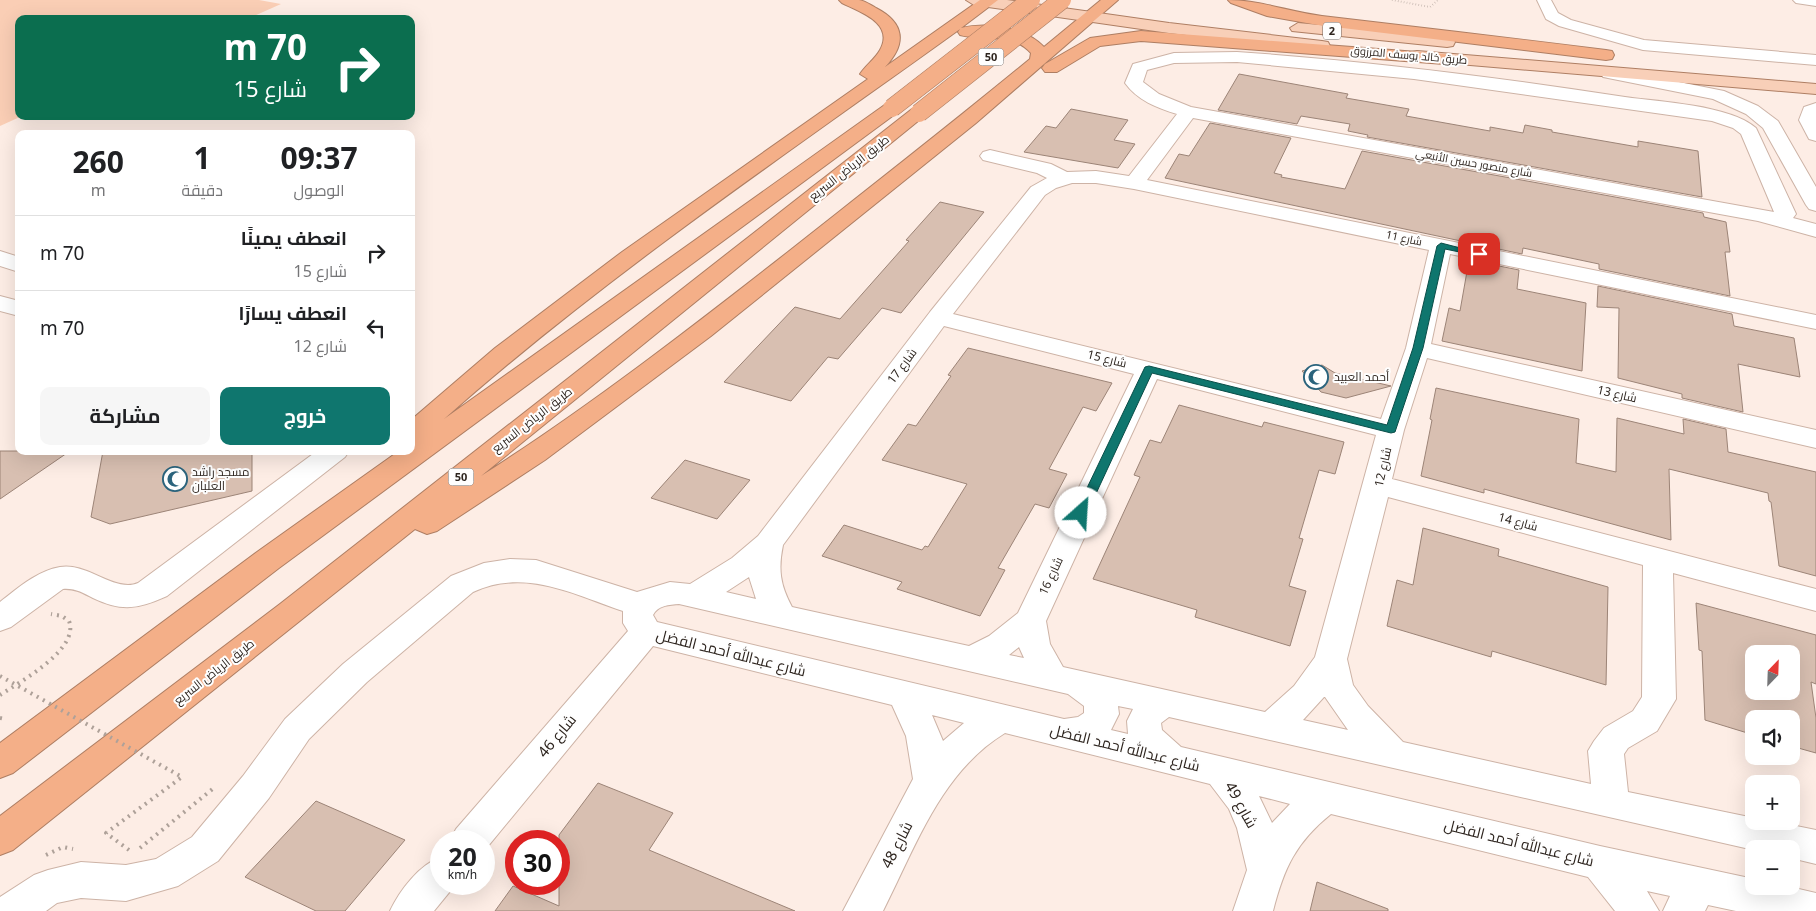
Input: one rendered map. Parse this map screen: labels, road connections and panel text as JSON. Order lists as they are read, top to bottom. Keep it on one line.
{"streets":{"highway":["50","طريق الرياض السريع"],"main road":["2","طريق خالد يوسف المرزوق"],"street":["شارع منصور حسين الأنبعي","شارع 11","شارع 15","شارع 17","شارع 13","شارع 12","شارع 14","شارع 16","شارع عبدالله أحمد الفضل","شارع 46","شارع 49","شارع 48"]},"crossings":[["شارع 11","شارع 17"],["شارع 11","شارع 12"],["شارع 15","شارع 17"],["شارع 15","شارع 12"],["شارع 15","شارع 16"],["شارع 13","شارع 12"],["شارع 12","شارع 14"],["شارع عبدالله أحمد الفضل","شارع 46"],["شارع عبدالله أحمد الفضل","شارع 49"],["شارع عبدالله أحمد الفضل","شارع 48"]],"places":{"mosque":["أحمد العبيد","مسجد راشد العلبان"]},"north":"top right","page":{"turn":["70 m","شارع 15"],"eta":["09:37","الوصول","1","دقيقة","260","m"],"list":[{"name":"انعطف يمينًا","note":"شارع 15","value":"70 m"},{"name":"انعطف يسارًا","note":"شارع 12","value":"70 m"}],"buttons":["خروج","مشاركة"],"map_buttons":["+","−"],"speed":"20 km/h","limit":"30"}}
